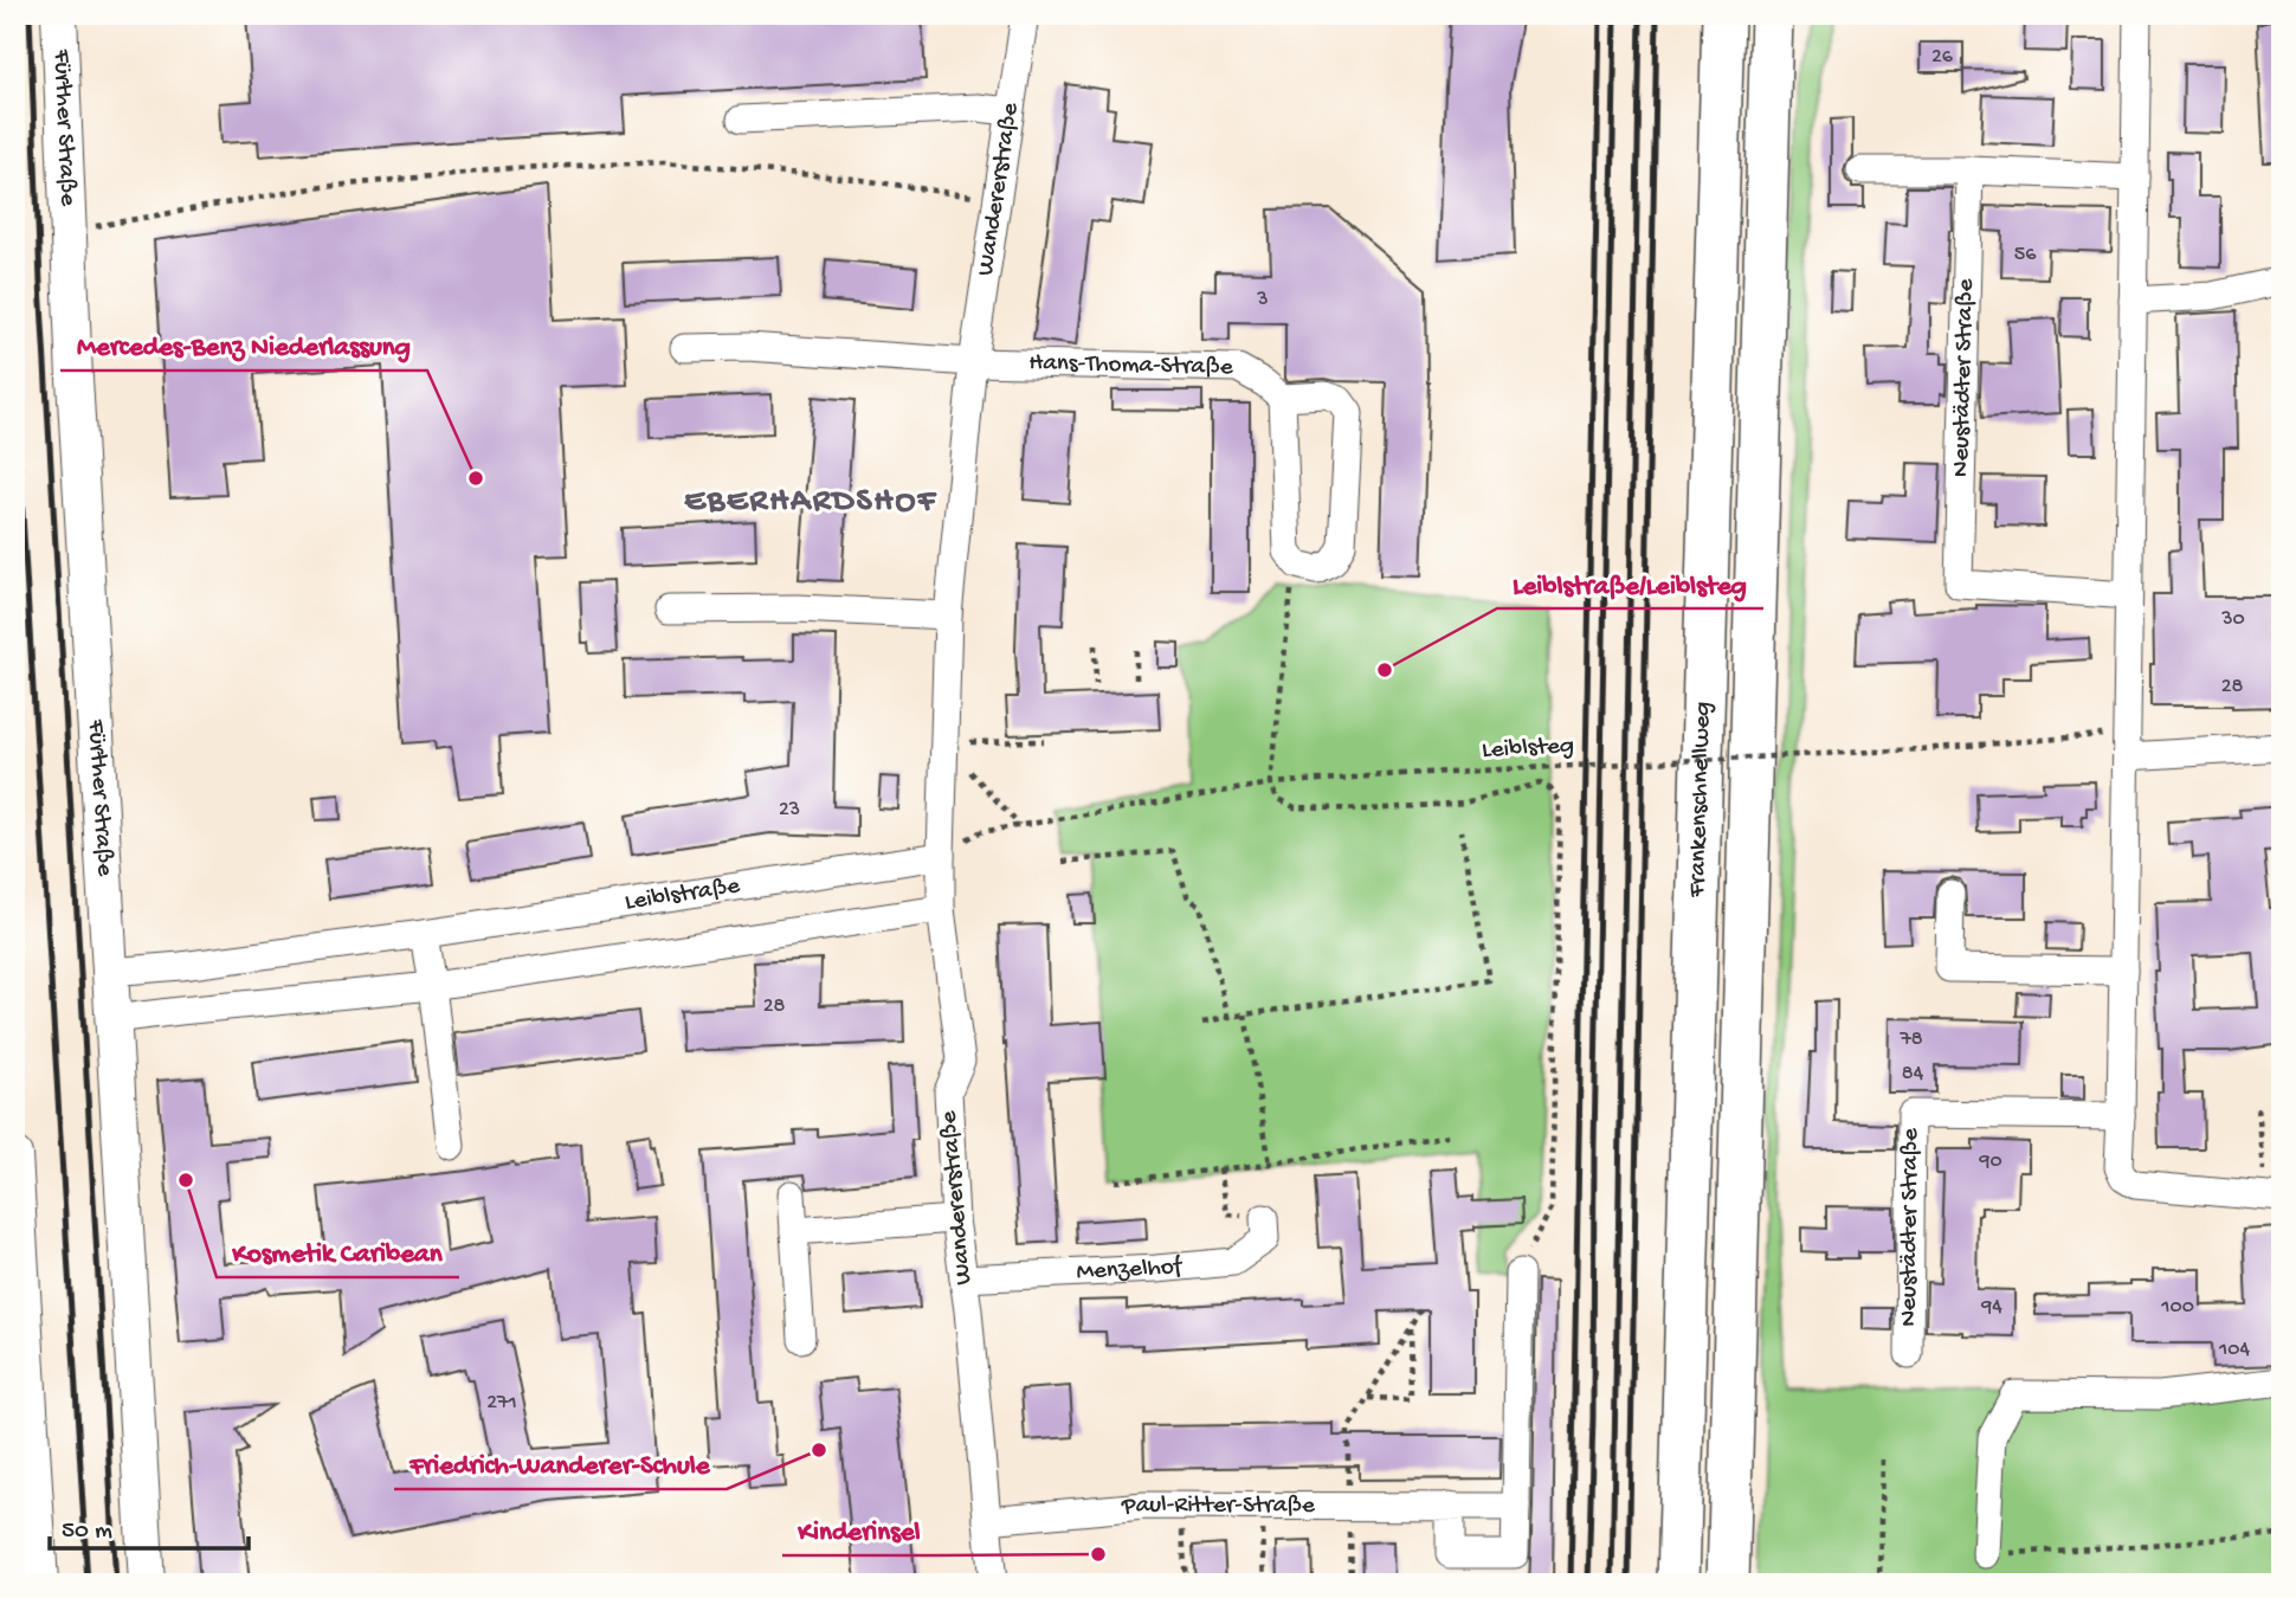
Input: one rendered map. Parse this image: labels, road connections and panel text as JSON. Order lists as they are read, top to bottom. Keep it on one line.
{"streets":{"highway":["Frankenschnellweg"],"main road":["Fürther Straße"],"street":["Wandererstraße","Hans-Thoma-Straße","Neustädter Straße","Leiblstraße","Menzelhof","Paul-Ritter-Straße"],"path":["Leiblsteg"]},"crossings":[["Fürther Straße","Leiblstraße"],["Wandererstraße","Hans-Thoma-Straße"],["Wandererstraße","Leiblsteg"],["Wandererstraße","Leiblstraße"],["Wandererstraße","Menzelhof"],["Wandererstraße","Paul-Ritter-Straße"],["Leiblsteg","Leiblstraße"]],"districts":["EBERHARDSHOF"],"places":["Mercedes-Benz Niederlassung","Leiblstraße/Leiblsteg","Kosmetik Caribean","Friedrich-Wanderer-Schule","Kinderinsel"],"house_numbers":["26","56","3","30","28","23","28","78","84","90","94","100","104","271"],"scale_bar":"50 m"}
